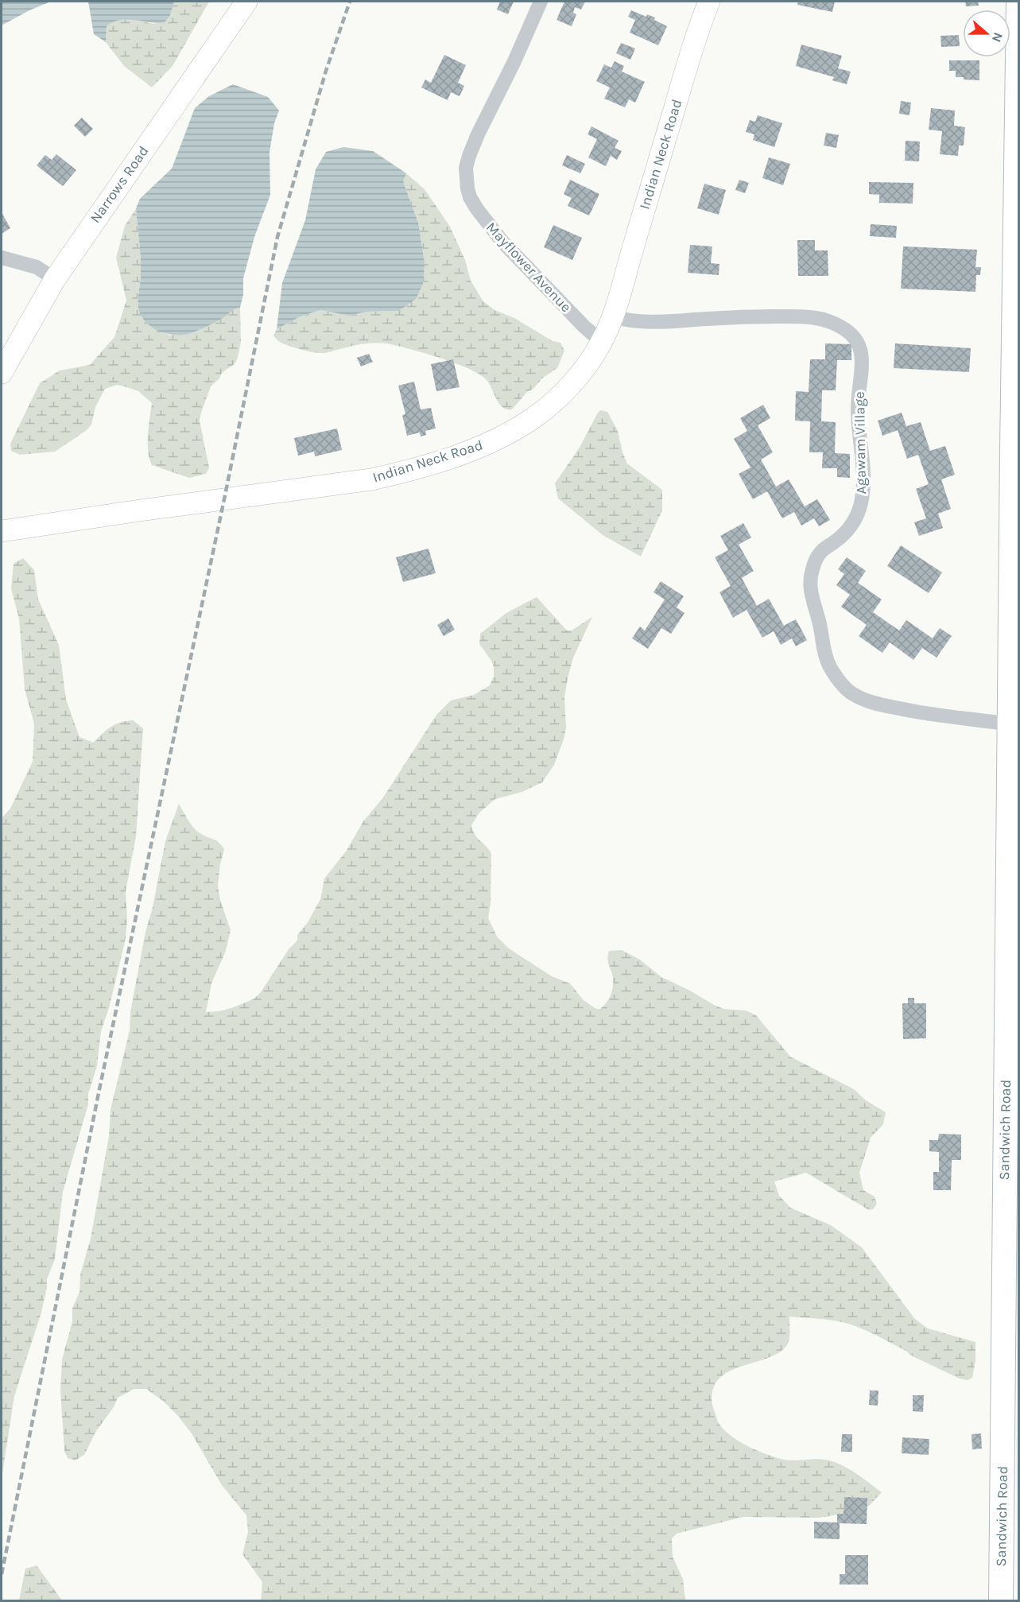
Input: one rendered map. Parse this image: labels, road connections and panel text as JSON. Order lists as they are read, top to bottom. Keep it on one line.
{"streets":{"main road":["Sandwich Road"],"street":["Indian Neck Road","Narrows Road","Mayflower Avenue","Agawam Village"]},"crossings":[["Indian Neck Road","Mayflower Avenue"],["Indian Neck Road","Agawam Village"],["Agawam Village","Sandwich Road"]],"north":"right"}
